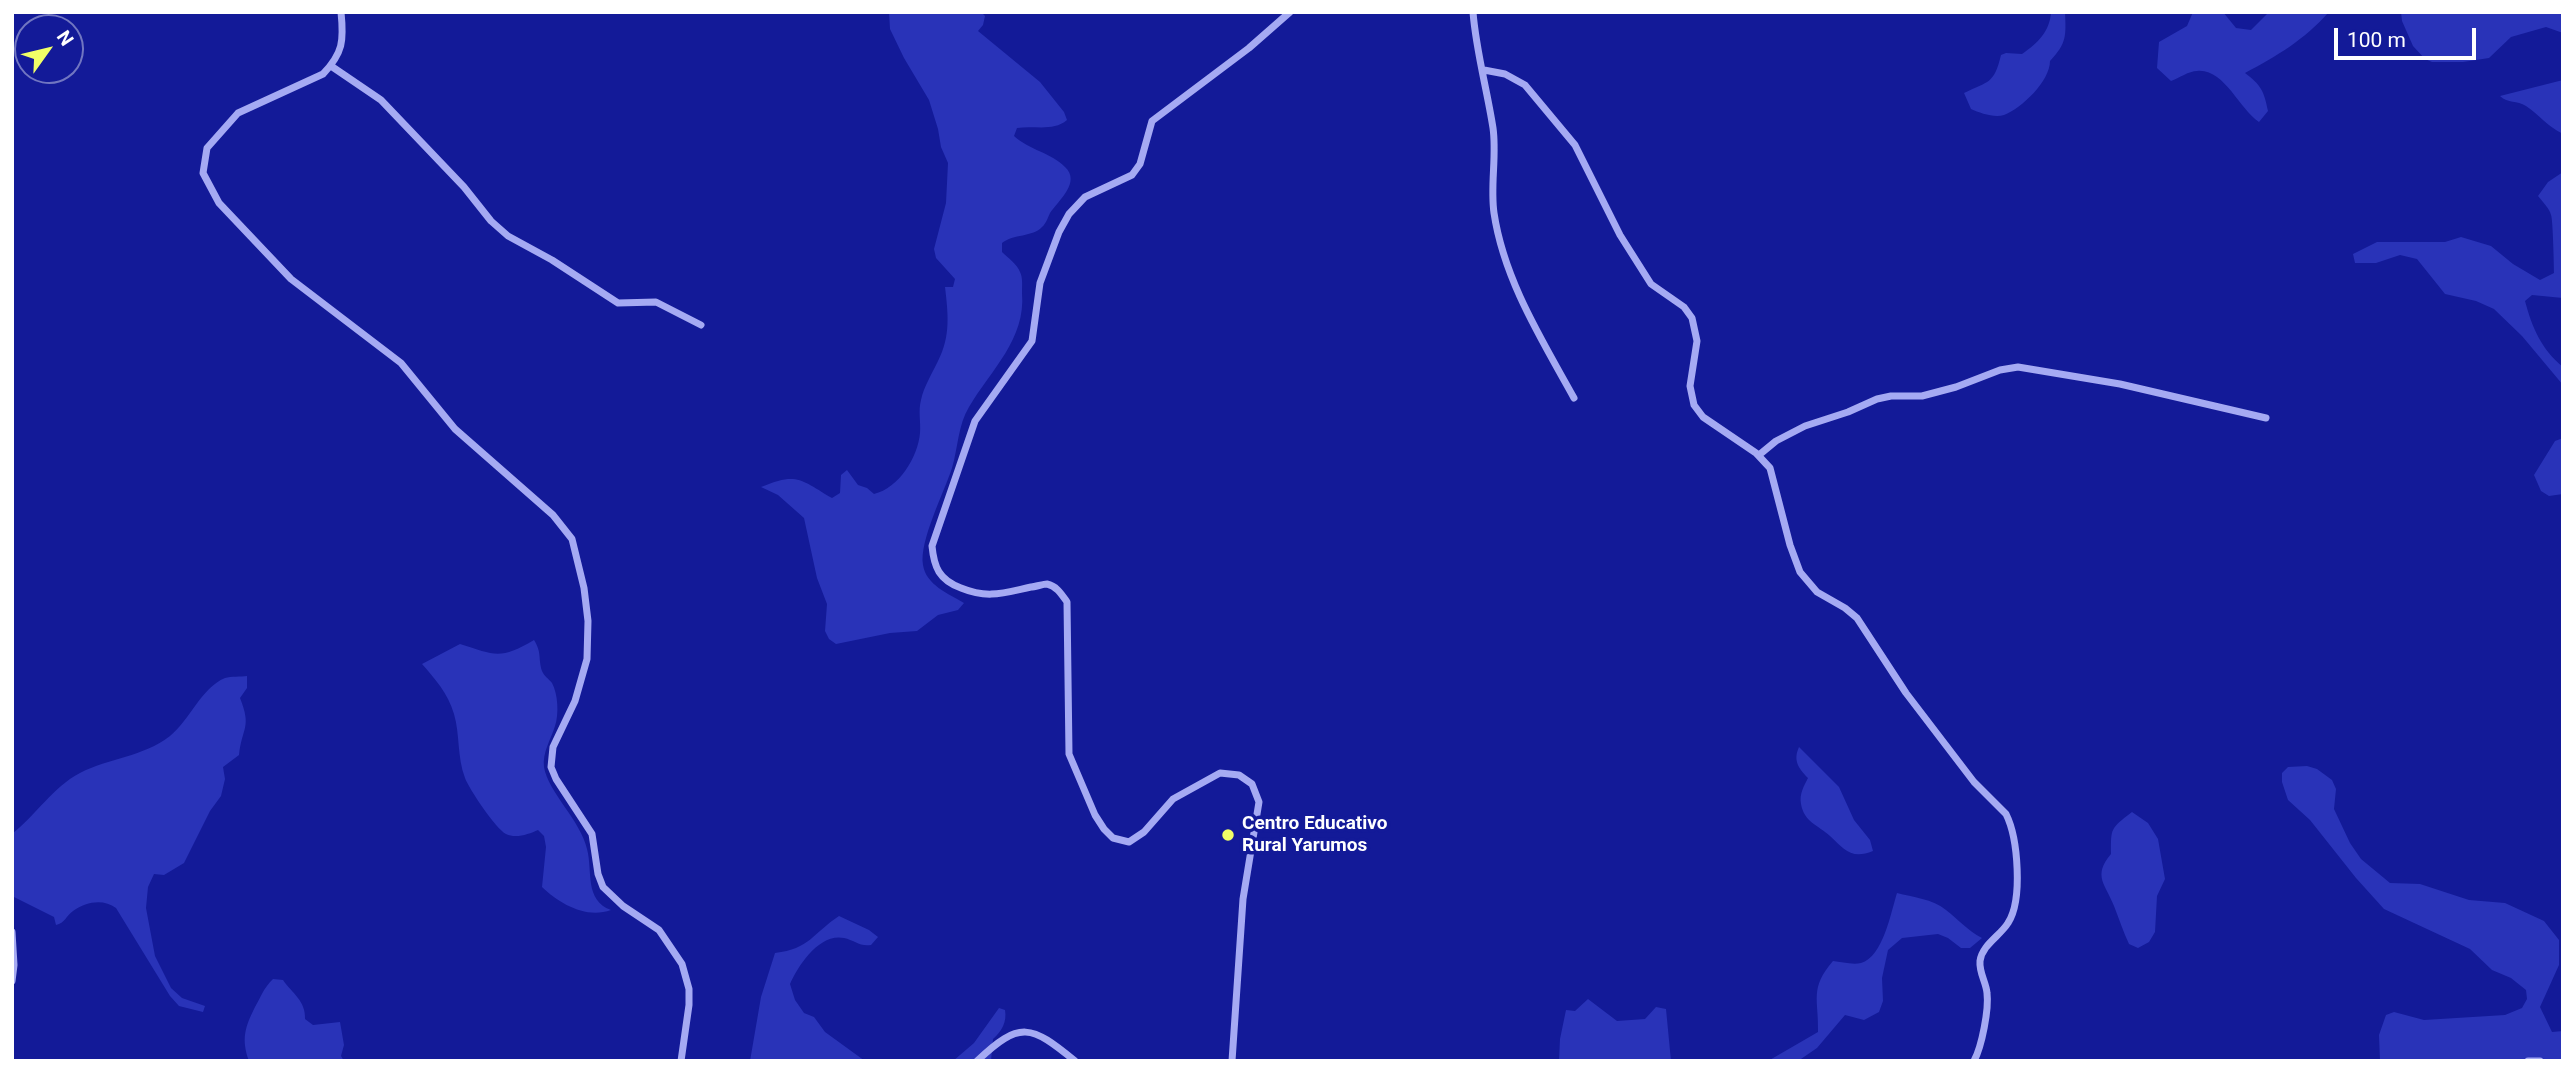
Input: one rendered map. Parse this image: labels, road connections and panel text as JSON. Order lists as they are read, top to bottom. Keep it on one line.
{"places":["Centro Educativo Rural Yarumos"],"scale_bar":"100 m","north":"top right"}
